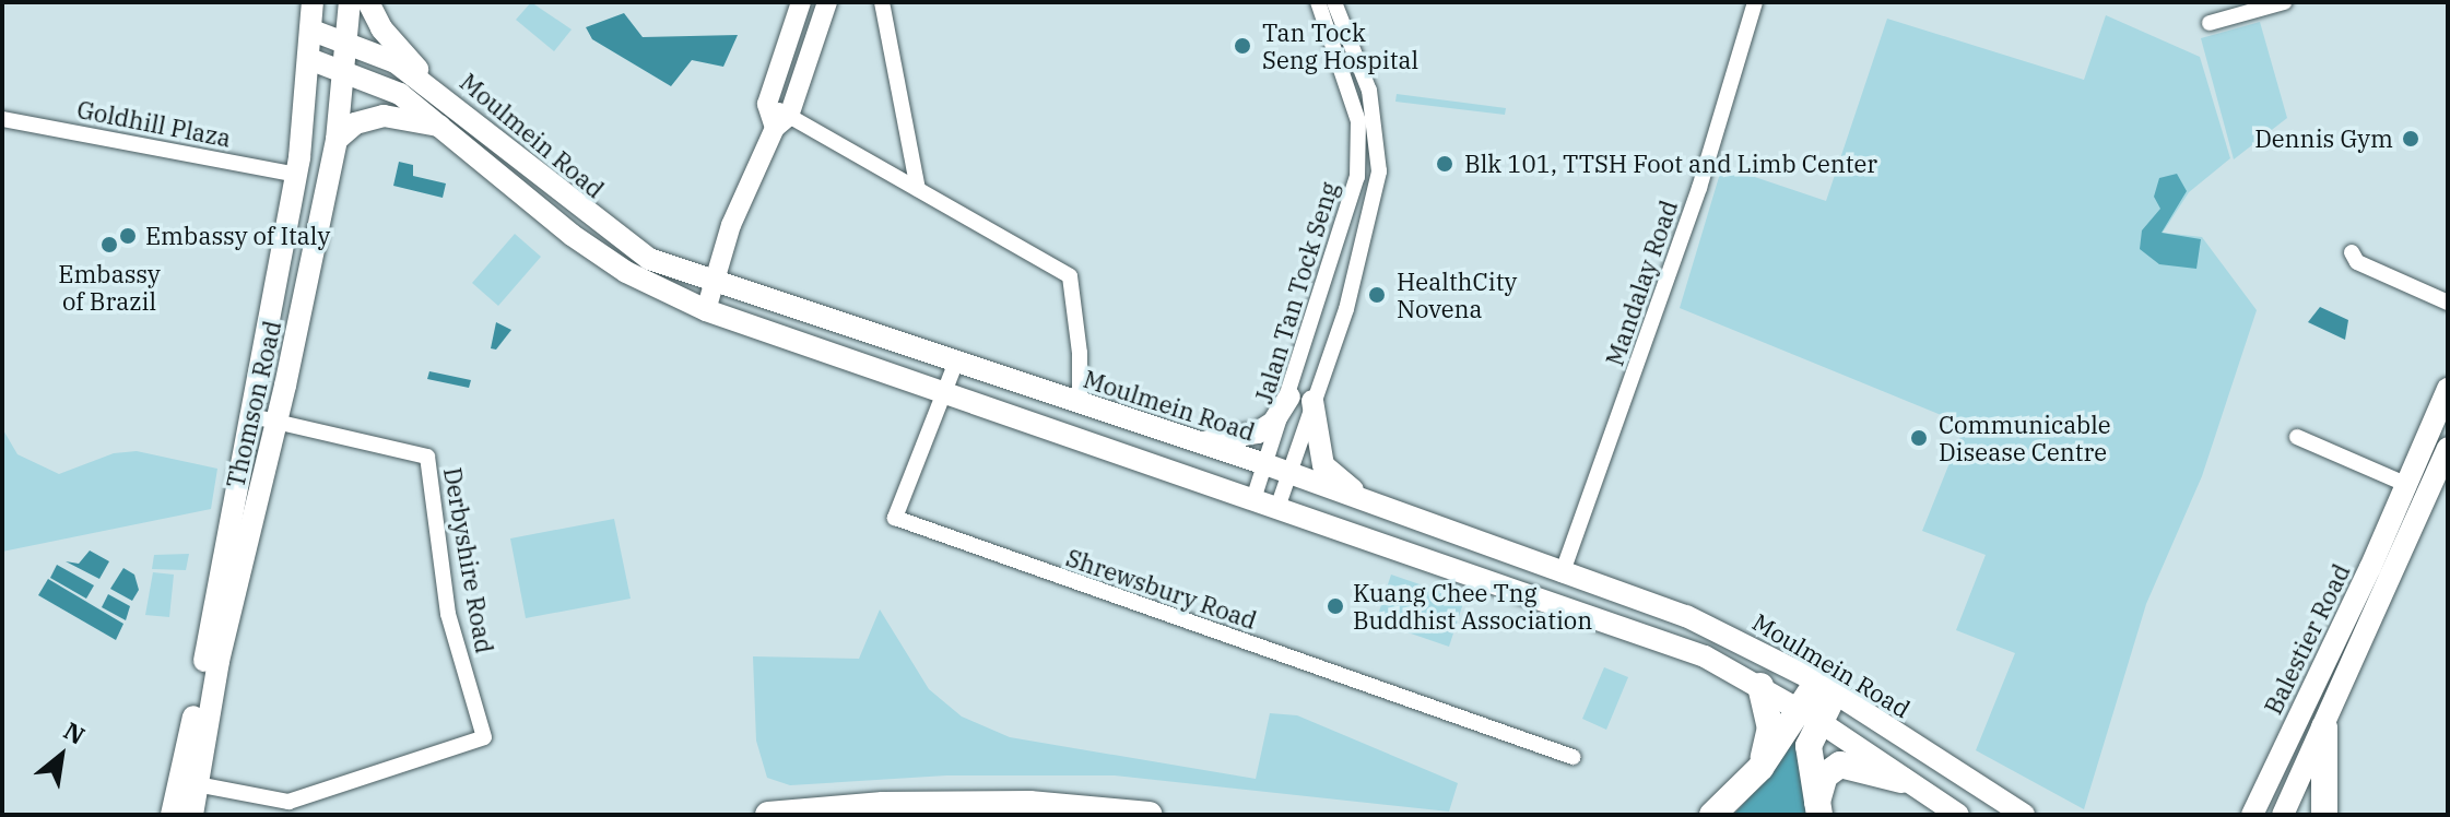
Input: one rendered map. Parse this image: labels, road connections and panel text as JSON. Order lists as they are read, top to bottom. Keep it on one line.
{"streets":{"main road":["Moulmein Road","Thomson Road","Balestier Road"],"street":["Goldhill Plaza","Mandalay Road","Jalan Tan Tock Seng","Derbyshire Road","Shrewsbury Road"]},"crossings":[["Goldhill Plaza","Thomson Road"],["Moulmein Road","Mandalay Road"],["Moulmein Road","Jalan Tan Tock Seng"],["Moulmein Road","Thomson Road"],["Moulmein Road","Shrewsbury Road"],["Thomson Road","Derbyshire Road"]],"places":["Tan Tock Seng Hospital","Dennis Gym","Blk 101, TTSH Foot and Limb Center","Embassy of Italy","Embassy of Brazil","HealthCity Novena","Communicable Disease Centre","Kuang Chee Tng Buddhist Association"],"north":"top right"}
